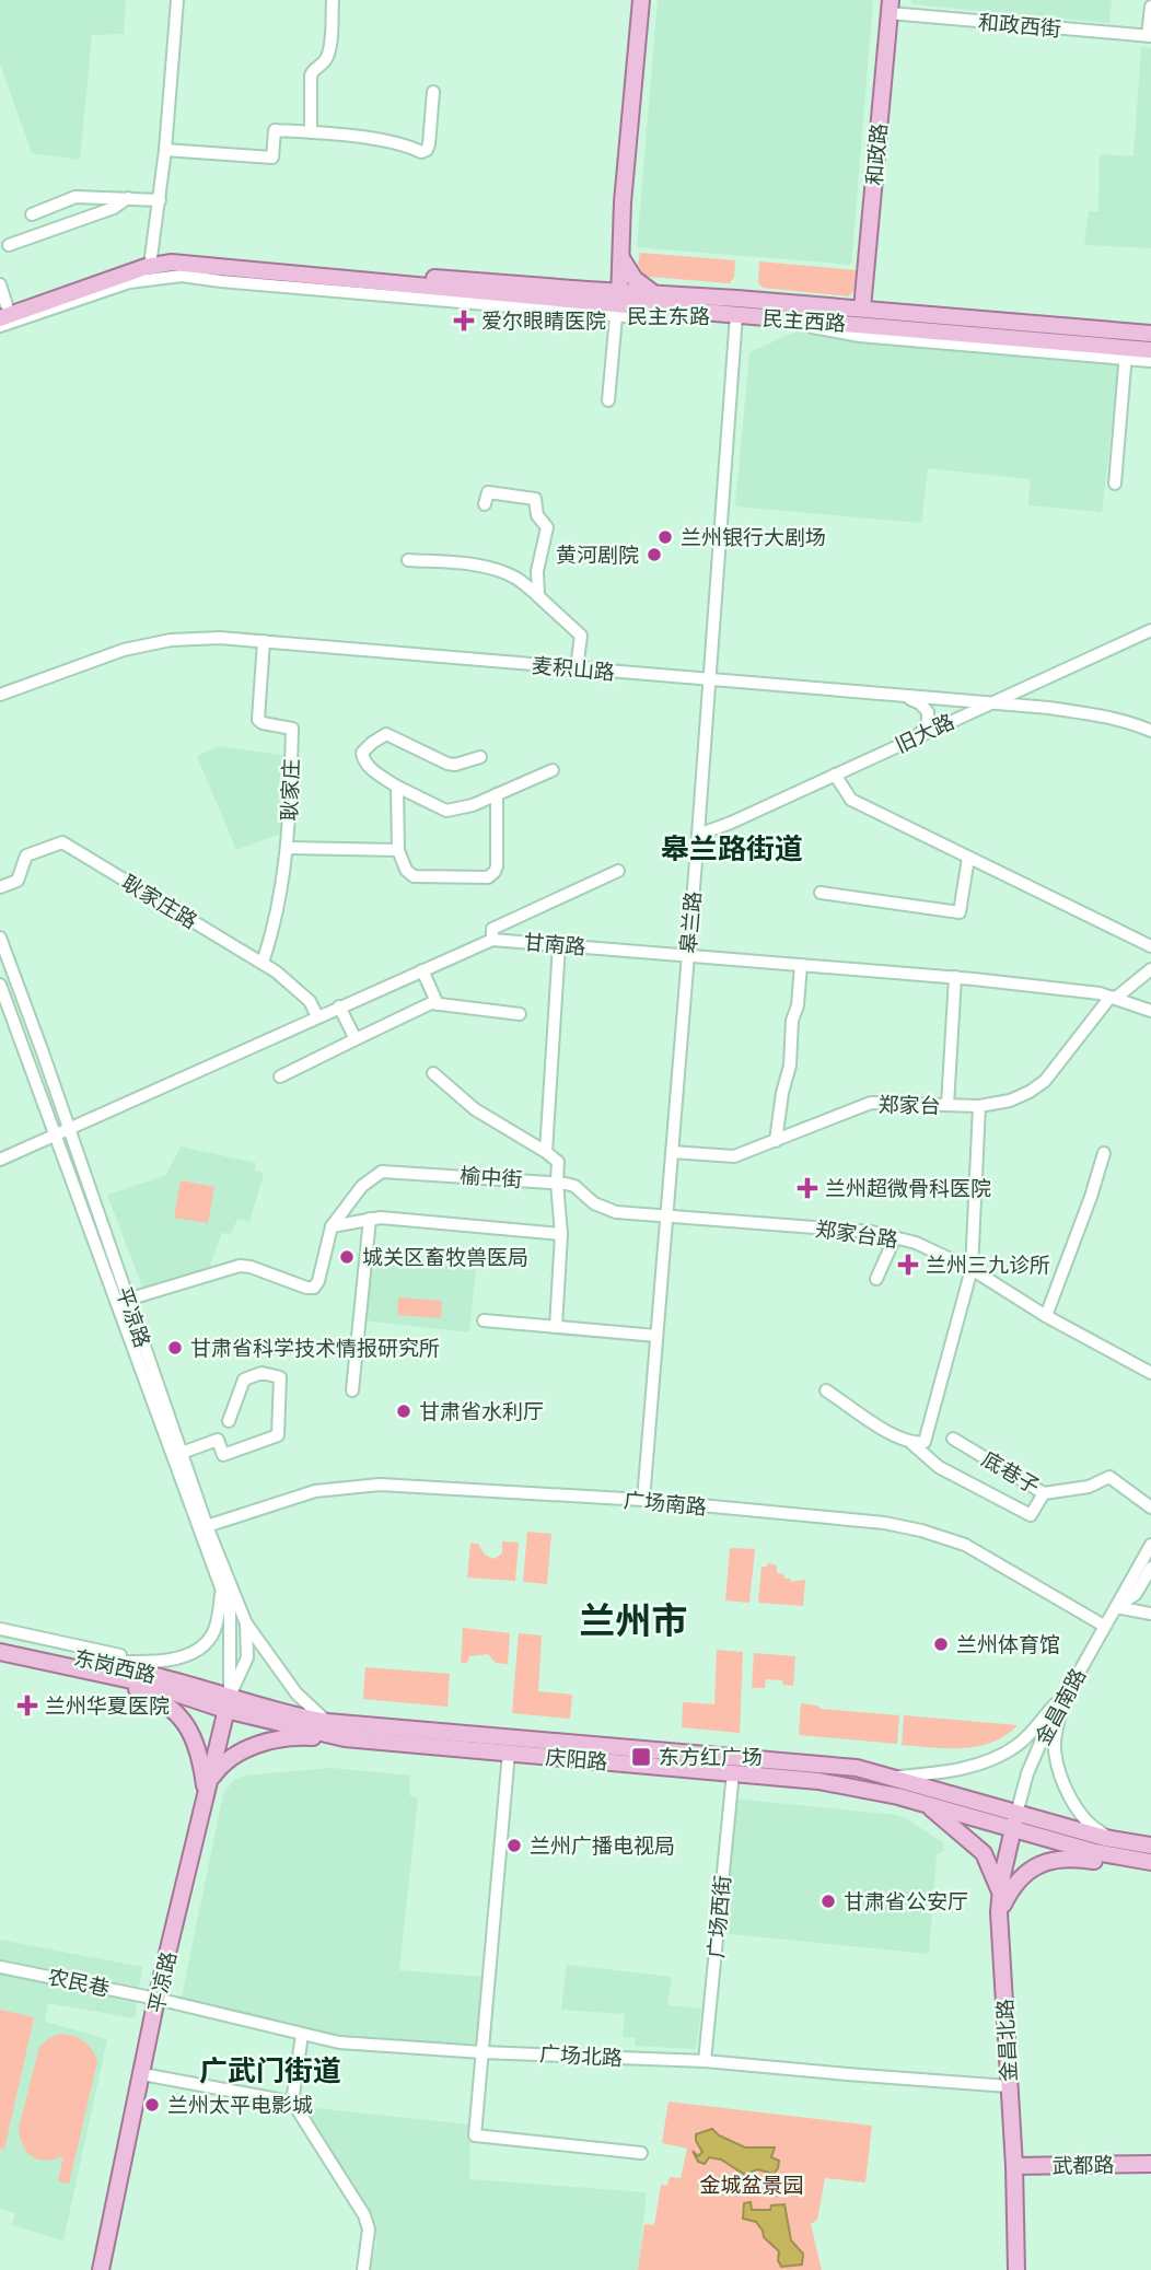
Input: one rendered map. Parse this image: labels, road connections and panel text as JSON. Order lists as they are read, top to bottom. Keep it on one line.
{"streets":{"main road":["和政路","民主东路","民主西路","平凉路","东岗西路","庆阳路","金昌北路","武都路"],"street":["和政西街","麦积山路","旧大路","耿家庄","耿家庄路","皋兰路","甘南路","郑家台","榆中街","郑家台路","底巷子","广场南路","金昌南路","广场西街","农民巷","广场北路"]},"crossings":[["和政西街","和政路"],["和政路","民主西路"],["民主东路","民主西路"],["民主东路","皋兰路"],["民主西路","皋兰路"],["麦积山路","旧大路"],["麦积山路","耿家庄"],["麦积山路","皋兰路"],["旧大路","皋兰路"],["耿家庄","耿家庄路"],["耿家庄路","甘南路"],["皋兰路","甘南路"],["皋兰路","郑家台"],["皋兰路","榆中街"],["皋兰路","郑家台路"],["皋兰路","广场南路"],["甘南路","郑家台"],["甘南路","平凉路"],["榆中街","郑家台路"],["榆中街","平凉路"],["平凉路","广场南路"],["平凉路","东岗西路"],["平凉路","庆阳路"],["平凉路","农民巷"],["平凉路","广场北路"],["广场南路","金昌南路"],["东岗西路","庆阳路"],["金昌南路","庆阳路"],["金昌南路","金昌北路"],["庆阳路","广场西街"],["庆阳路","金昌北路"],["广场西街","广场北路"],["农民巷","广场北路"],["金昌北路","广场北路"],["金昌北路","武都路"]],"districts":["皋兰路街道","兰州市","广武门街道"],"parks":["金城盆景园"],"places":{"health":["爱尔眼睛医院","兰州超微骨科医院","兰州三九诊所","兰州华夏医院"],"other":["兰州银行大剧场","黄河剧院","城关区畜牧兽医局","甘肃省科学技术情报研究所","甘肃省水利厅","兰州体育馆","兰州广播电视局","甘肃省公安厅","兰州太平电影城"],"transit":["东方红广场"]}}
